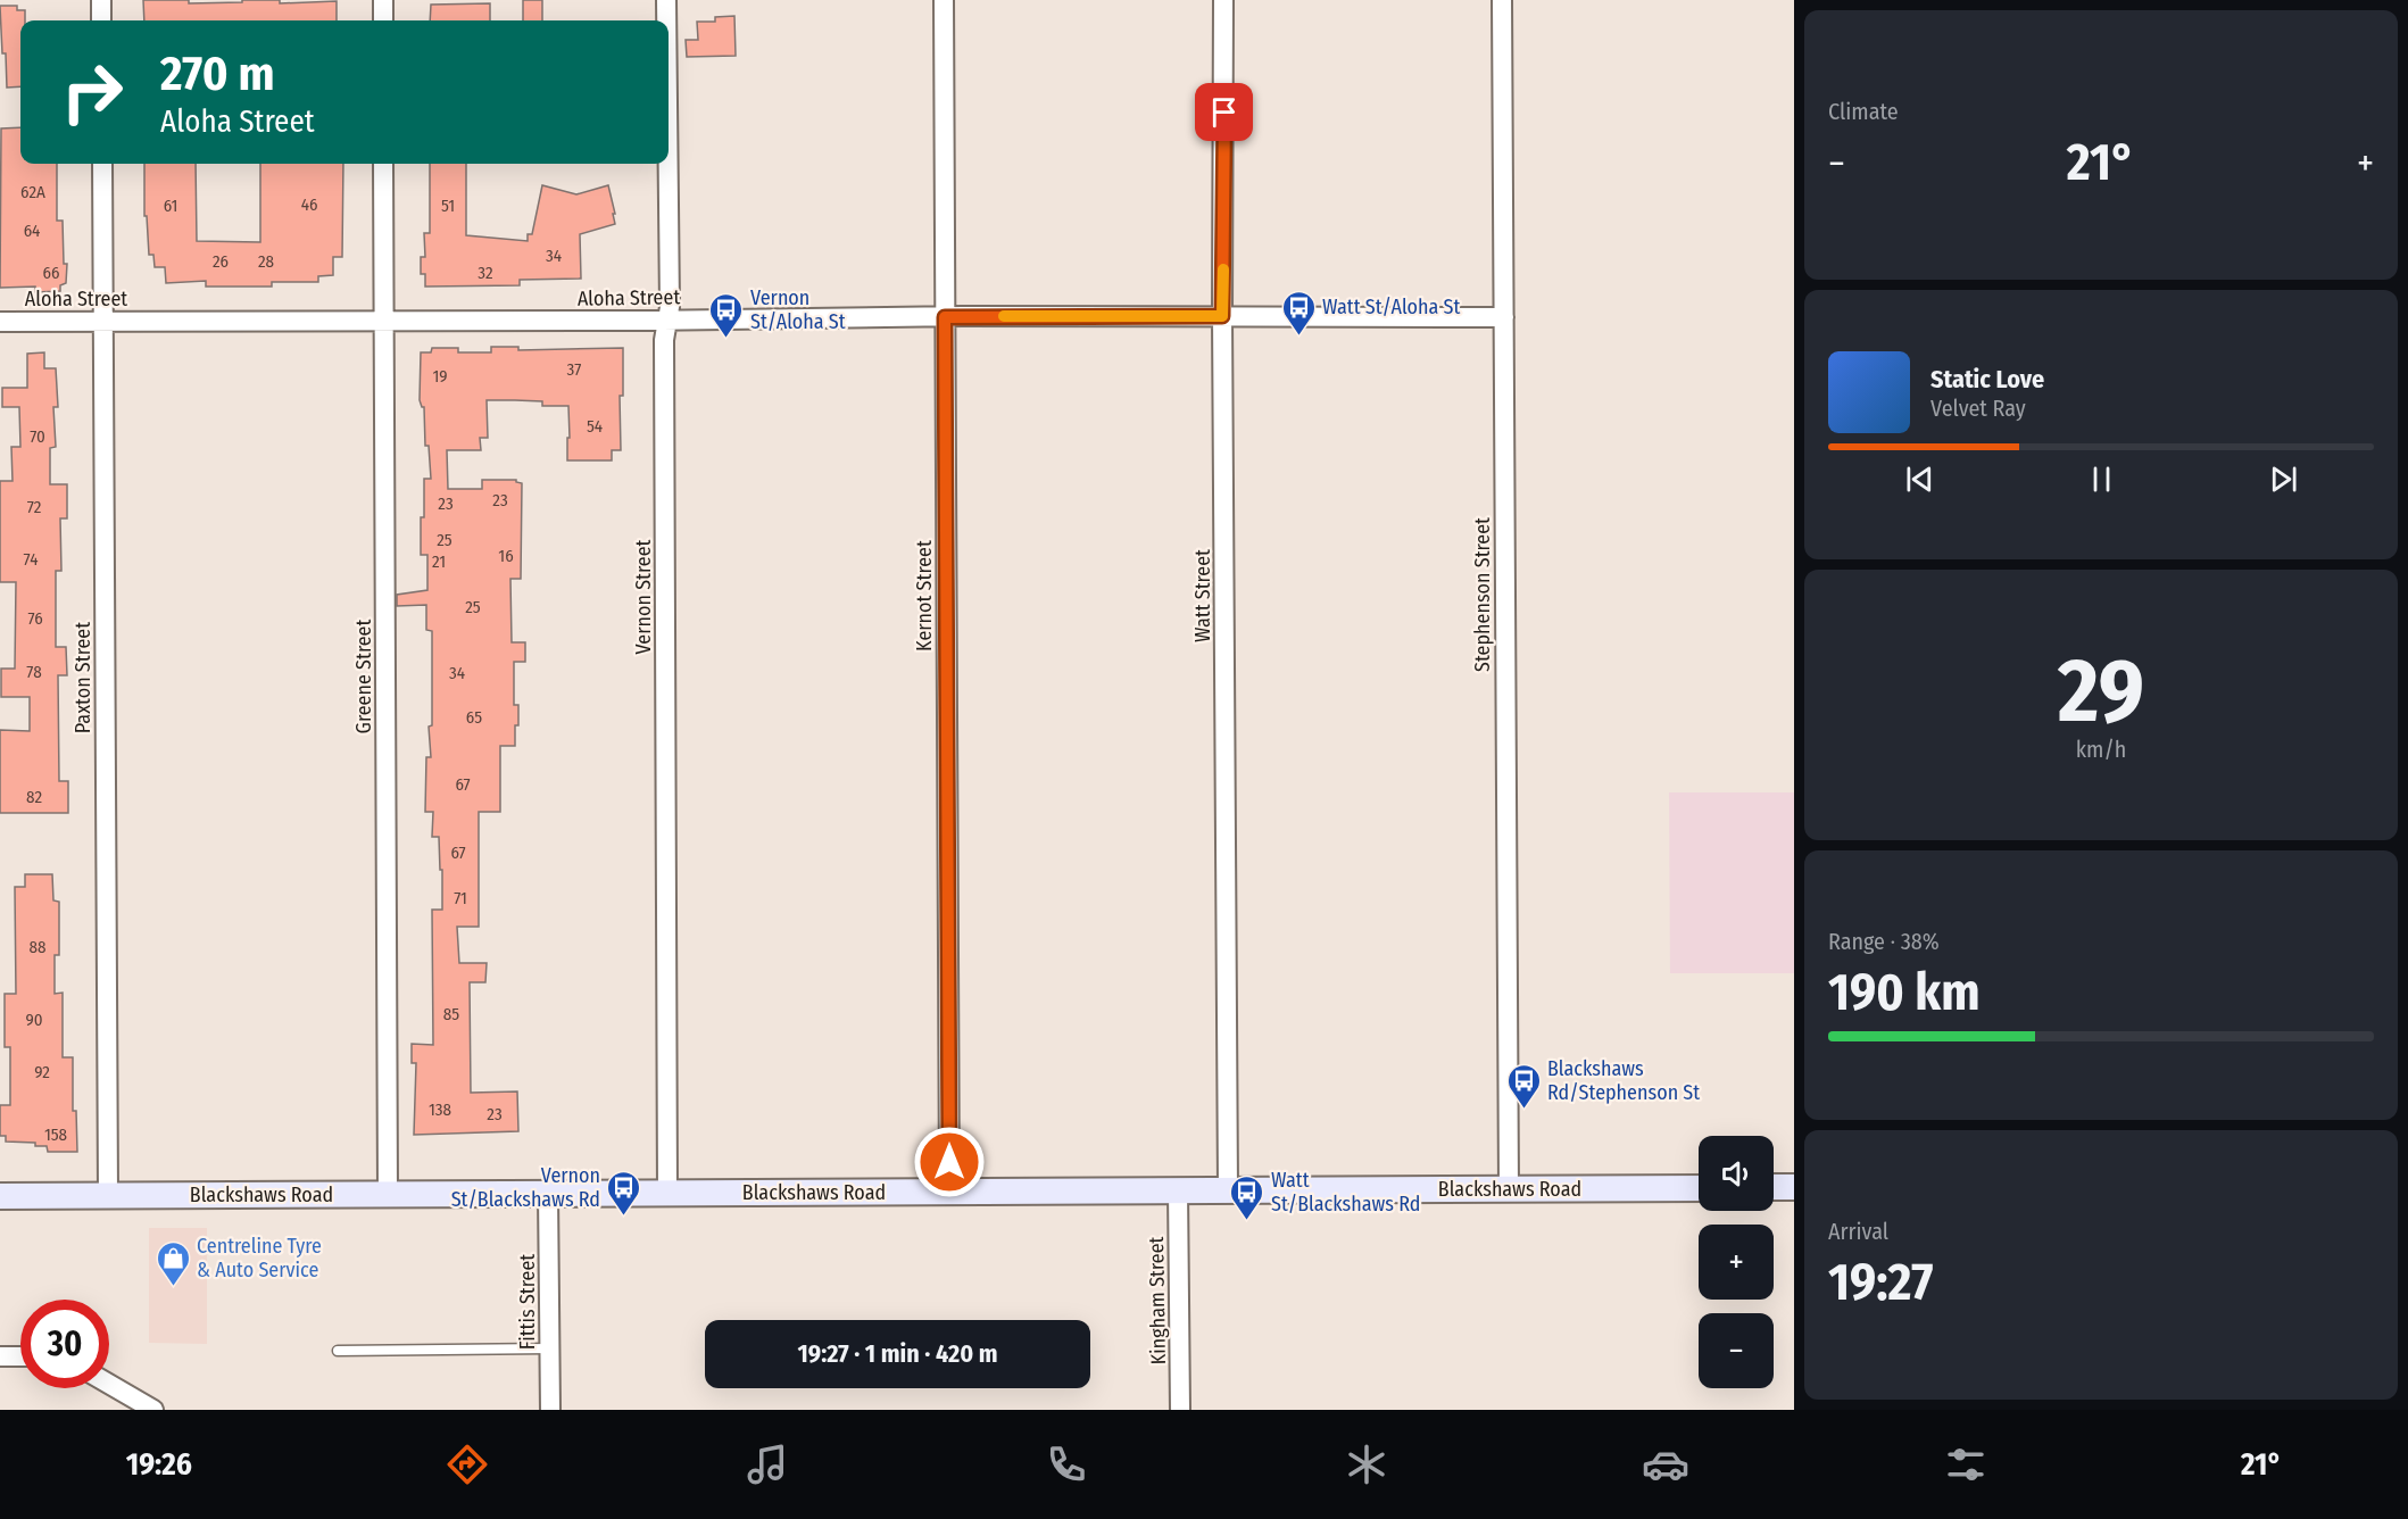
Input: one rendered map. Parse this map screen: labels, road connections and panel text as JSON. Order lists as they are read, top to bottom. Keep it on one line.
{"streets":{"main road":["Blackshaws Road"],"street":["Aloha Street","Stephenson Street","Kernot Street","Watt Street","Vernon Street","Greene Street","Paxton Street","Kingham Street","Fittis Street"]},"crossings":[["Aloha Street","Stephenson Street"],["Aloha Street","Kernot Street"],["Aloha Street","Watt Street"],["Aloha Street","Vernon Street"],["Aloha Street","Greene Street"],["Aloha Street","Paxton Street"],["Stephenson Street","Blackshaws Road"],["Kernot Street","Blackshaws Road"],["Watt Street","Blackshaws Road"],["Vernon Street","Blackshaws Road"],["Greene Street","Blackshaws Road"],["Paxton Street","Blackshaws Road"],["Blackshaws Road","Kingham Street"],["Blackshaws Road","Fittis Street"]],"places":{"bus stop":["Watt St/Aloha St","Vernon St/Aloha St","Blackshaws Rd/Stephenson St","Vernon St/Blackshaws Rd","Watt St/Blackshaws Rd"],"shop":["Centreline Tyre & Auto Service"]},"house_numbers":["62A","46","61","51","64","34","26","28","66","32","37","19","54","70","23","23","72","25","16","74","21","25","76","78","34","65","67","82","67","71","88","85","90","92","138","23","158"],"page":{"tile":["Climate",["29","km/h"],["Range · 38%","190 km"],["Arrival","19:27"]],"turn":["270 m","Aloha Street"],"heat":["−","21°","+"],"song":["Static Love","Velvet Ray"],"map_buttons":["+","−"],"limit":"30","trip":"19:27 · 1 min · 420 m","tabs":["19:26","21°"]}}
